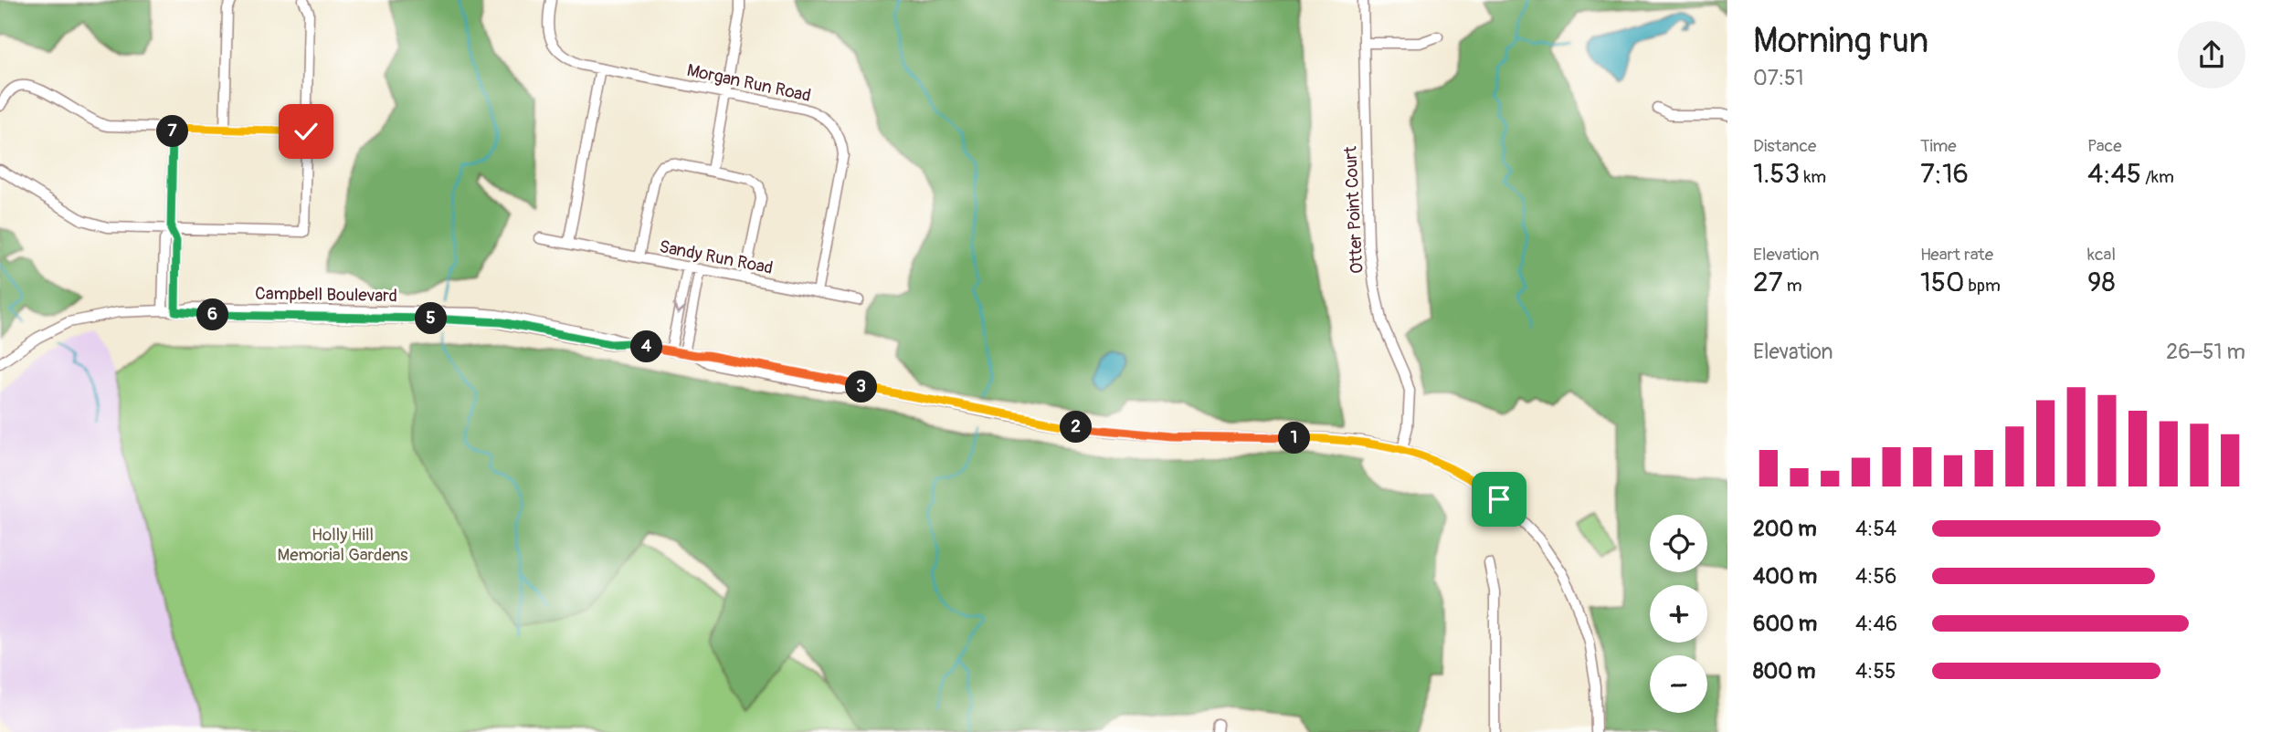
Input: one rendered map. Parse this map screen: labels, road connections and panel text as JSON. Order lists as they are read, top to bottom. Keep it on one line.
{"streets":{"street":["Morgan Run Road","Otter Point Court","Sandy Run Road","Campbell Boulevard"]},"crossings":[["Morgan Run Road","Sandy Run Road"],["Otter Point Court","Campbell Boulevard"]],"parks":["Holly Hill Memorial Gardens"],"page":{"heading":["Morning run","07:51"],"stats":[["Distance","1.53 km"],["Time","7:16"],["Pace","4:45 /km"],["Elevation","27 m"],["Heart rate","150 bpm"],["kcal","98"]],"pins":["7","6","5","4","3","2","1"],"chart":["Elevation","26–51 m"],"list":[{"name":"200 m","note":"4:54"},{"name":"400 m","note":"4:56"},{"name":"600 m","note":"4:46"},{"name":"800 m","note":"4:55"}],"map_buttons":["+","−"]}}
